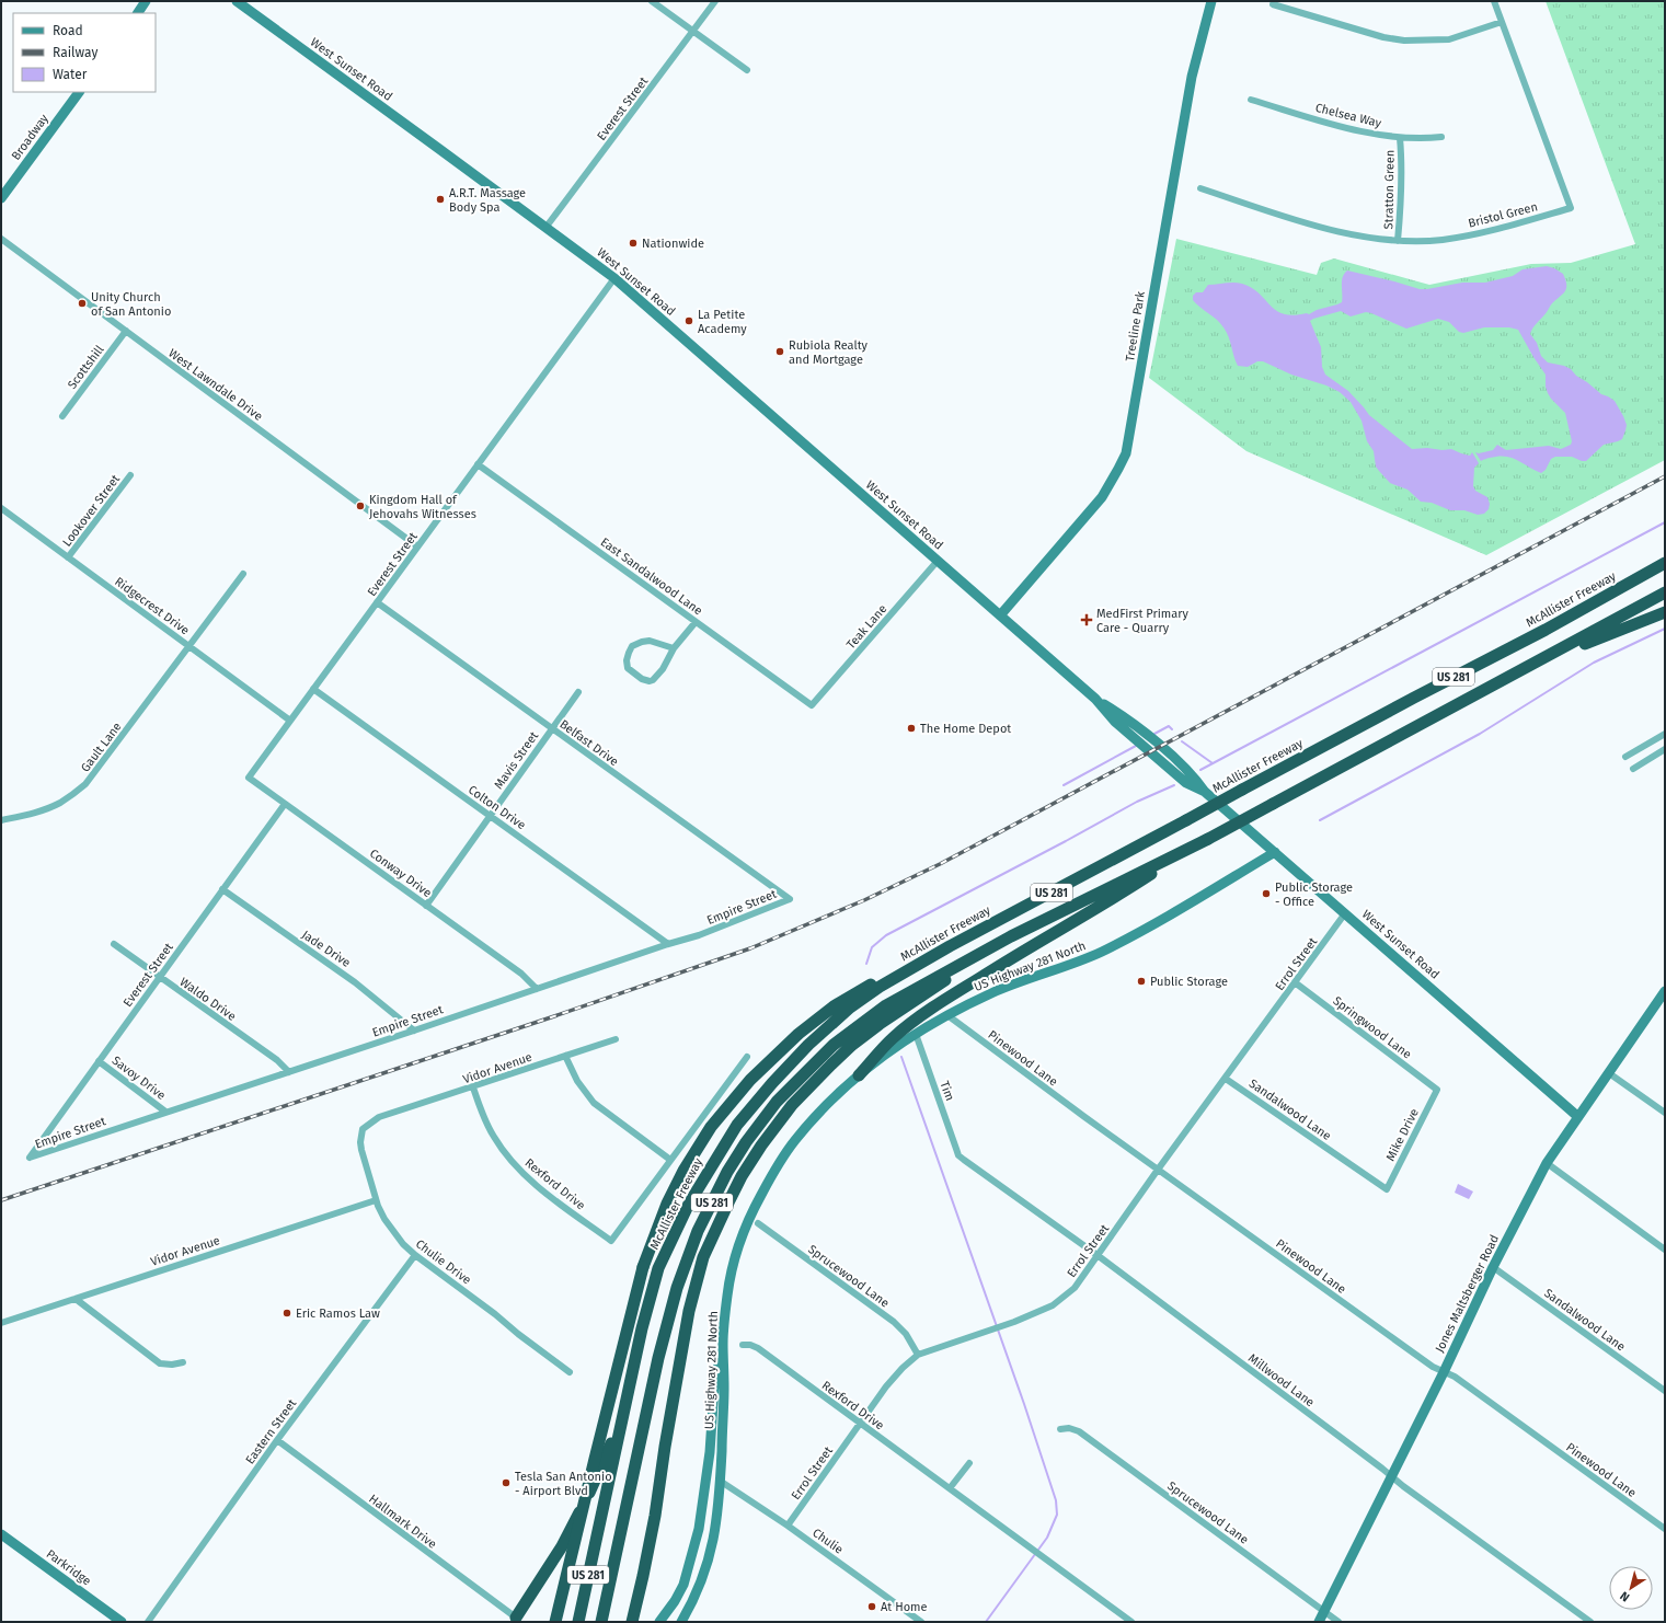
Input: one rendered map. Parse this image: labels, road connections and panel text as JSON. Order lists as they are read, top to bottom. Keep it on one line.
{"streets":{"highway":["McAllister Freeway","US 281"],"main road":["West Sunset Road","Broadway","Treeline Park","US Highway 281 North","Jones Maltsberger Road","Parkridge"],"street":["Everest Street","Chelsea Way","Stratton Green","Bristol Green","Scottshill","West Lawndale Drive","Lookover Street","East Sandalwood Lane","Ridgecrest Drive","Teak Lane","Belfast Drive","Gault Lane","Mavis Street","Colton Drive","Conway Drive","Empire Street","Jade Drive","Errol Street","Waldo Drive","Springwood Lane","Pinewood Lane","Vidor Avenue","Savoy Drive","Tim","Sandalwood Lane","Mike Drive","Rexford Drive","Chulie Drive","Sprucewood Lane","Millwood Lane","Eastern Street","Hallmark Drive","Chulie"]},"crossings":[["West Sunset Road","Everest Street"],["West Sunset Road","Treeline Park"],["West Sunset Road","Teak Lane"],["West Sunset Road","Errol Street"],["West Sunset Road","US Highway 281 North"],["West Sunset Road","Jones Maltsberger Road"],["Everest Street","West Lawndale Drive"],["Everest Street","East Sandalwood Lane"],["Everest Street","Ridgecrest Drive"],["Everest Street","Belfast Drive"],["Everest Street","Colton Drive"],["Everest Street","Conway Drive"],["Everest Street","Empire Street"],["Everest Street","Jade Drive"],["Everest Street","Waldo Drive"],["Everest Street","Savoy Drive"],["Chelsea Way","Stratton Green"],["Stratton Green","Bristol Green"],["Scottshill","West Lawndale Drive"],["Lookover Street","Ridgecrest Drive"],["East Sandalwood Lane","Teak Lane"],["Ridgecrest Drive","Gault Lane"],["Belfast Drive","Mavis Street"],["Belfast Drive","Empire Street"],["Mavis Street","Colton Drive"],["Mavis Street","Conway Drive"],["Colton Drive","Empire Street"],["Conway Drive","Empire Street"],["Empire Street","Jade Drive"],["Empire Street","Waldo Drive"],["Empire Street","Savoy Drive"],["Errol Street","Springwood Lane"],["Errol Street","Pinewood Lane"],["Errol Street","Sandalwood Lane"],["Errol Street","Rexford Drive"],["Errol Street","Sprucewood Lane"],["Errol Street","Millwood Lane"],["Errol Street","Chulie"],["US Highway 281 North","Pinewood Lane"],["US Highway 281 North","Tim"],["US Highway 281 North","Chulie"],["Springwood Lane","Mike Drive"],["Pinewood Lane","Jones Maltsberger Road"],["Vidor Avenue","Rexford Drive"],["Vidor Avenue","Chulie Drive"],["Tim","Millwood Lane"],["Sandalwood Lane","Mike Drive"],["Sandalwood Lane","Jones Maltsberger Road"],["Chulie Drive","Eastern Street"],["Sprucewood Lane","Jones Maltsberger Road"],["Jones Maltsberger Road","Millwood Lane"],["Eastern Street","Hallmark Drive"]],"places":{"other":["A.R.T. Massage Body Spa","Nationwide","Unity Church of San Antonio","La Petite Academy","Rubiola Realty and Mortgage","Kingdom Hall of Jehovahs Witnesses","The Home Depot","Public Storage - Office","Public Storage","Eric Ramos Law","Tesla San Antonio - Airport Blvd","At Home"],"health":["MedFirst Primary Care - Quarry"]},"legend":["Road","Railway","Water"],"north":"bottom left"}
